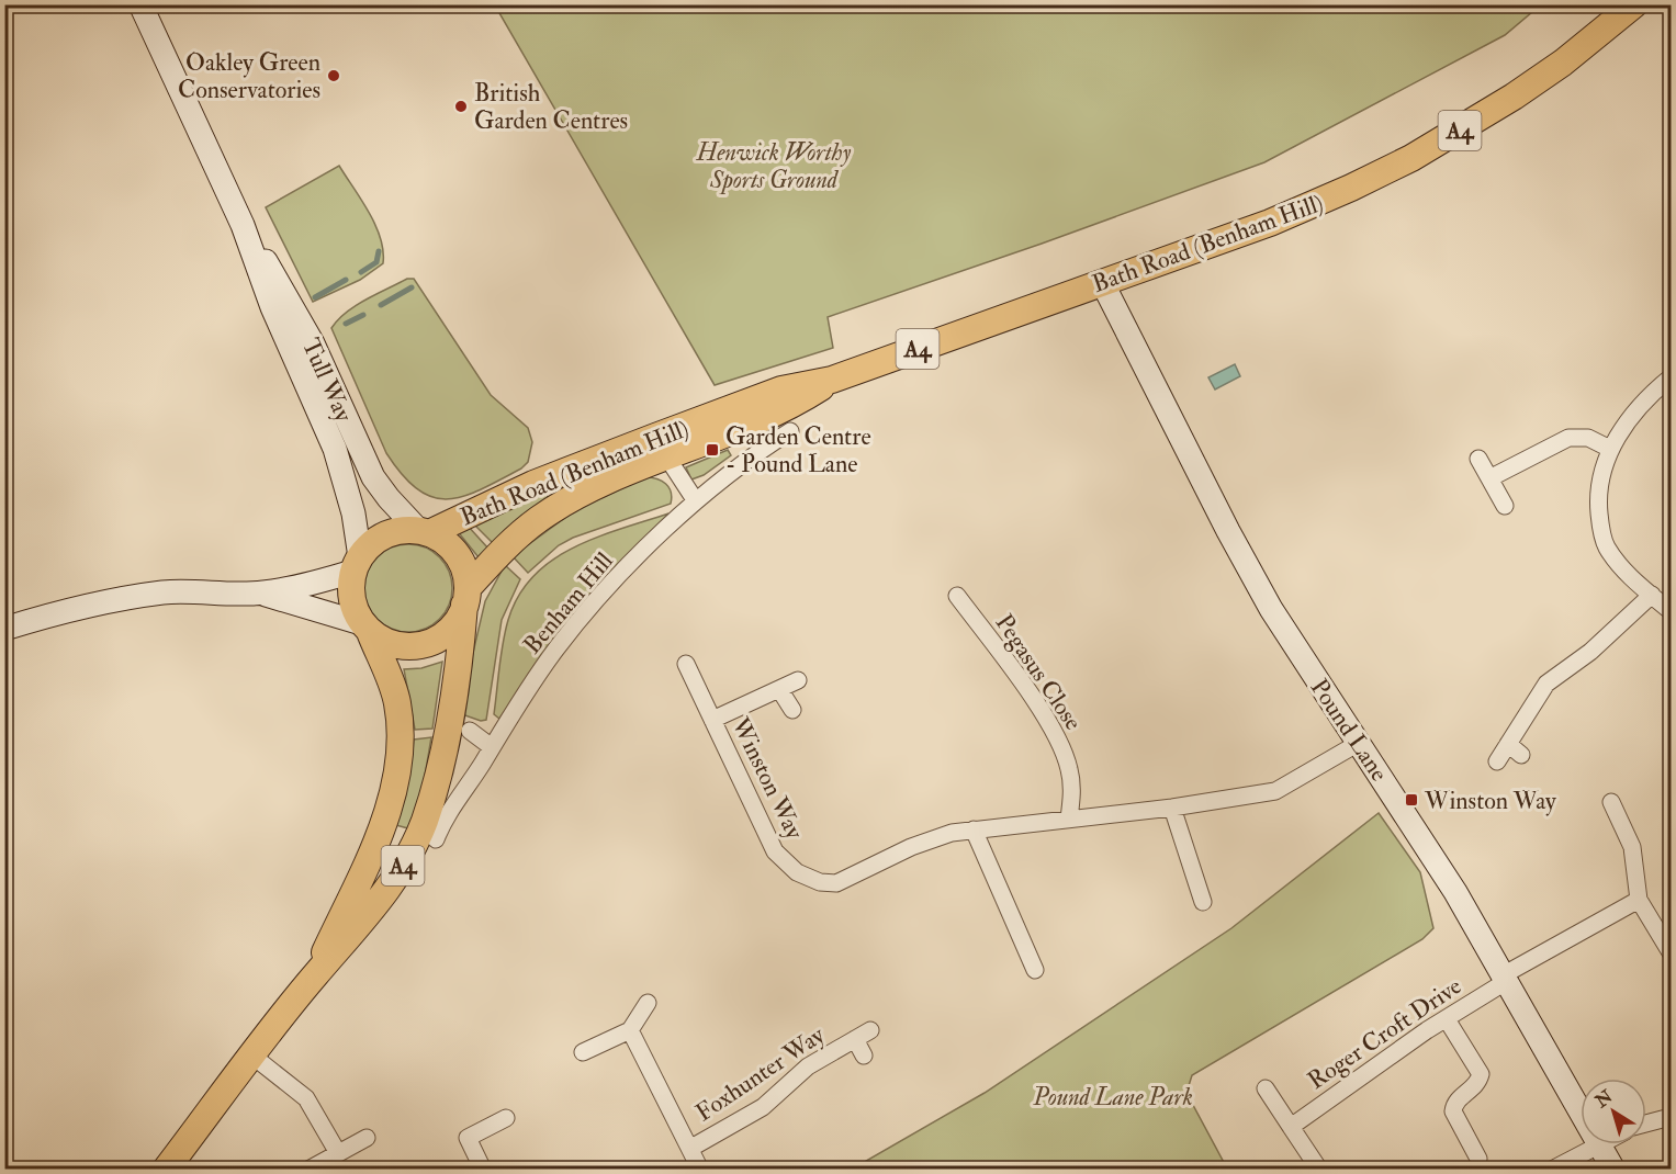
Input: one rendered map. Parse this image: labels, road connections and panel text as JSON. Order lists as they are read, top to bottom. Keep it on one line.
{"streets":{"main road":["A4","Bath Road (Benham Hill)"],"street":["Tull Way","Benham Hill","Pegasus Close","Pound Lane","Winston Way","Roger Croft Drive","Foxhunter Way"]},"crossings":[["A4","Bath Road (Benham Hill)"],["A4","Tull Way"],["Bath Road (Benham Hill)","Tull Way"],["Bath Road (Benham Hill)","Pound Lane"],["Pegasus Close","Winston Way"],["Pound Lane","Winston Way"],["Pound Lane","Roger Croft Drive"]],"parks":["Henwick Worthy Sports Ground","Pound Lane Park"],"places":{"other":["Oakley Green Conservatories","British Garden Centres"],"transit":["Garden Centre - Pound Lane","Winston Way"]},"north":"top left"}
